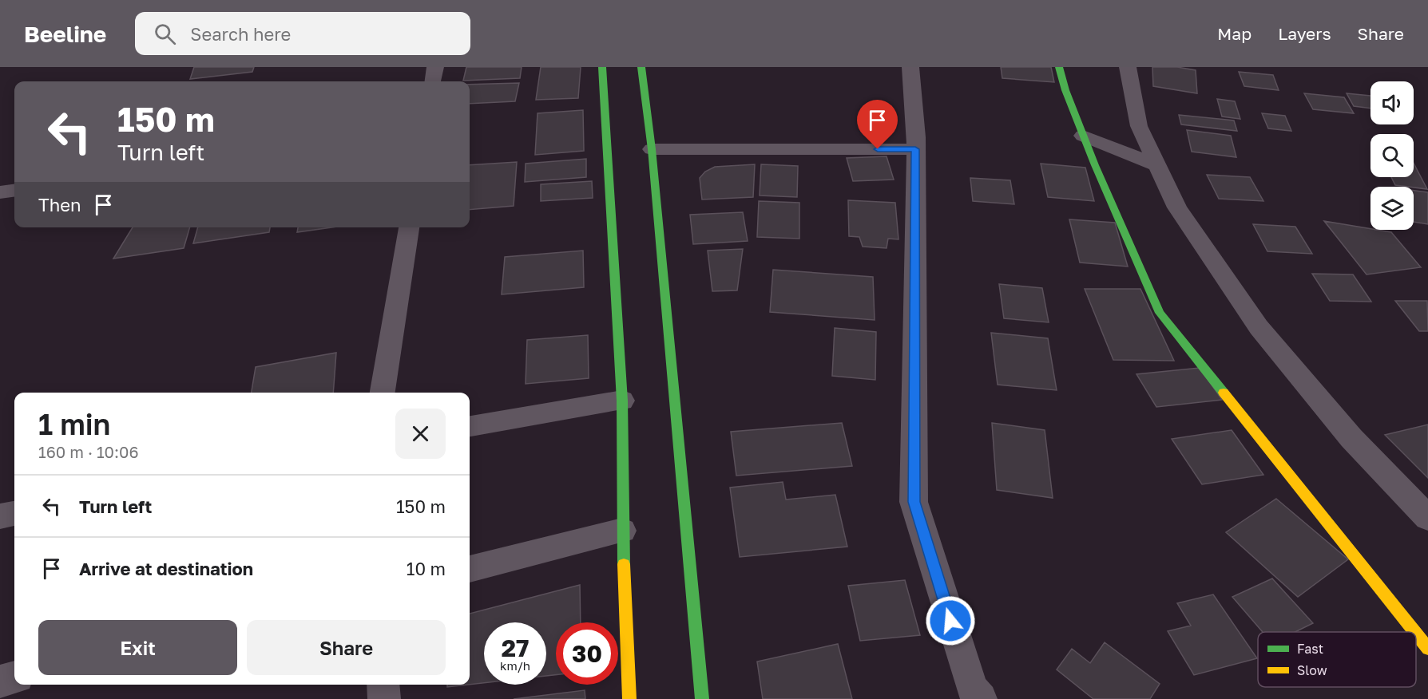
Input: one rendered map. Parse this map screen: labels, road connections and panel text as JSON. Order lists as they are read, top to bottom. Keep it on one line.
{"legend":["Fast","Slow"],"page":{"header":"Beeline","search":"Search here","nav":["Map","Layers","Share"],"turn":["150 m","Turn left"],"then":"Then","heading":["1 min","160 m · 10:06"],"list":[{"name":"Turn left","value":"150 m"},{"name":"Arrive at destination","value":"10 m"}],"buttons":["Exit","Share"],"speed":"27 km/h","limit":"30"}}
